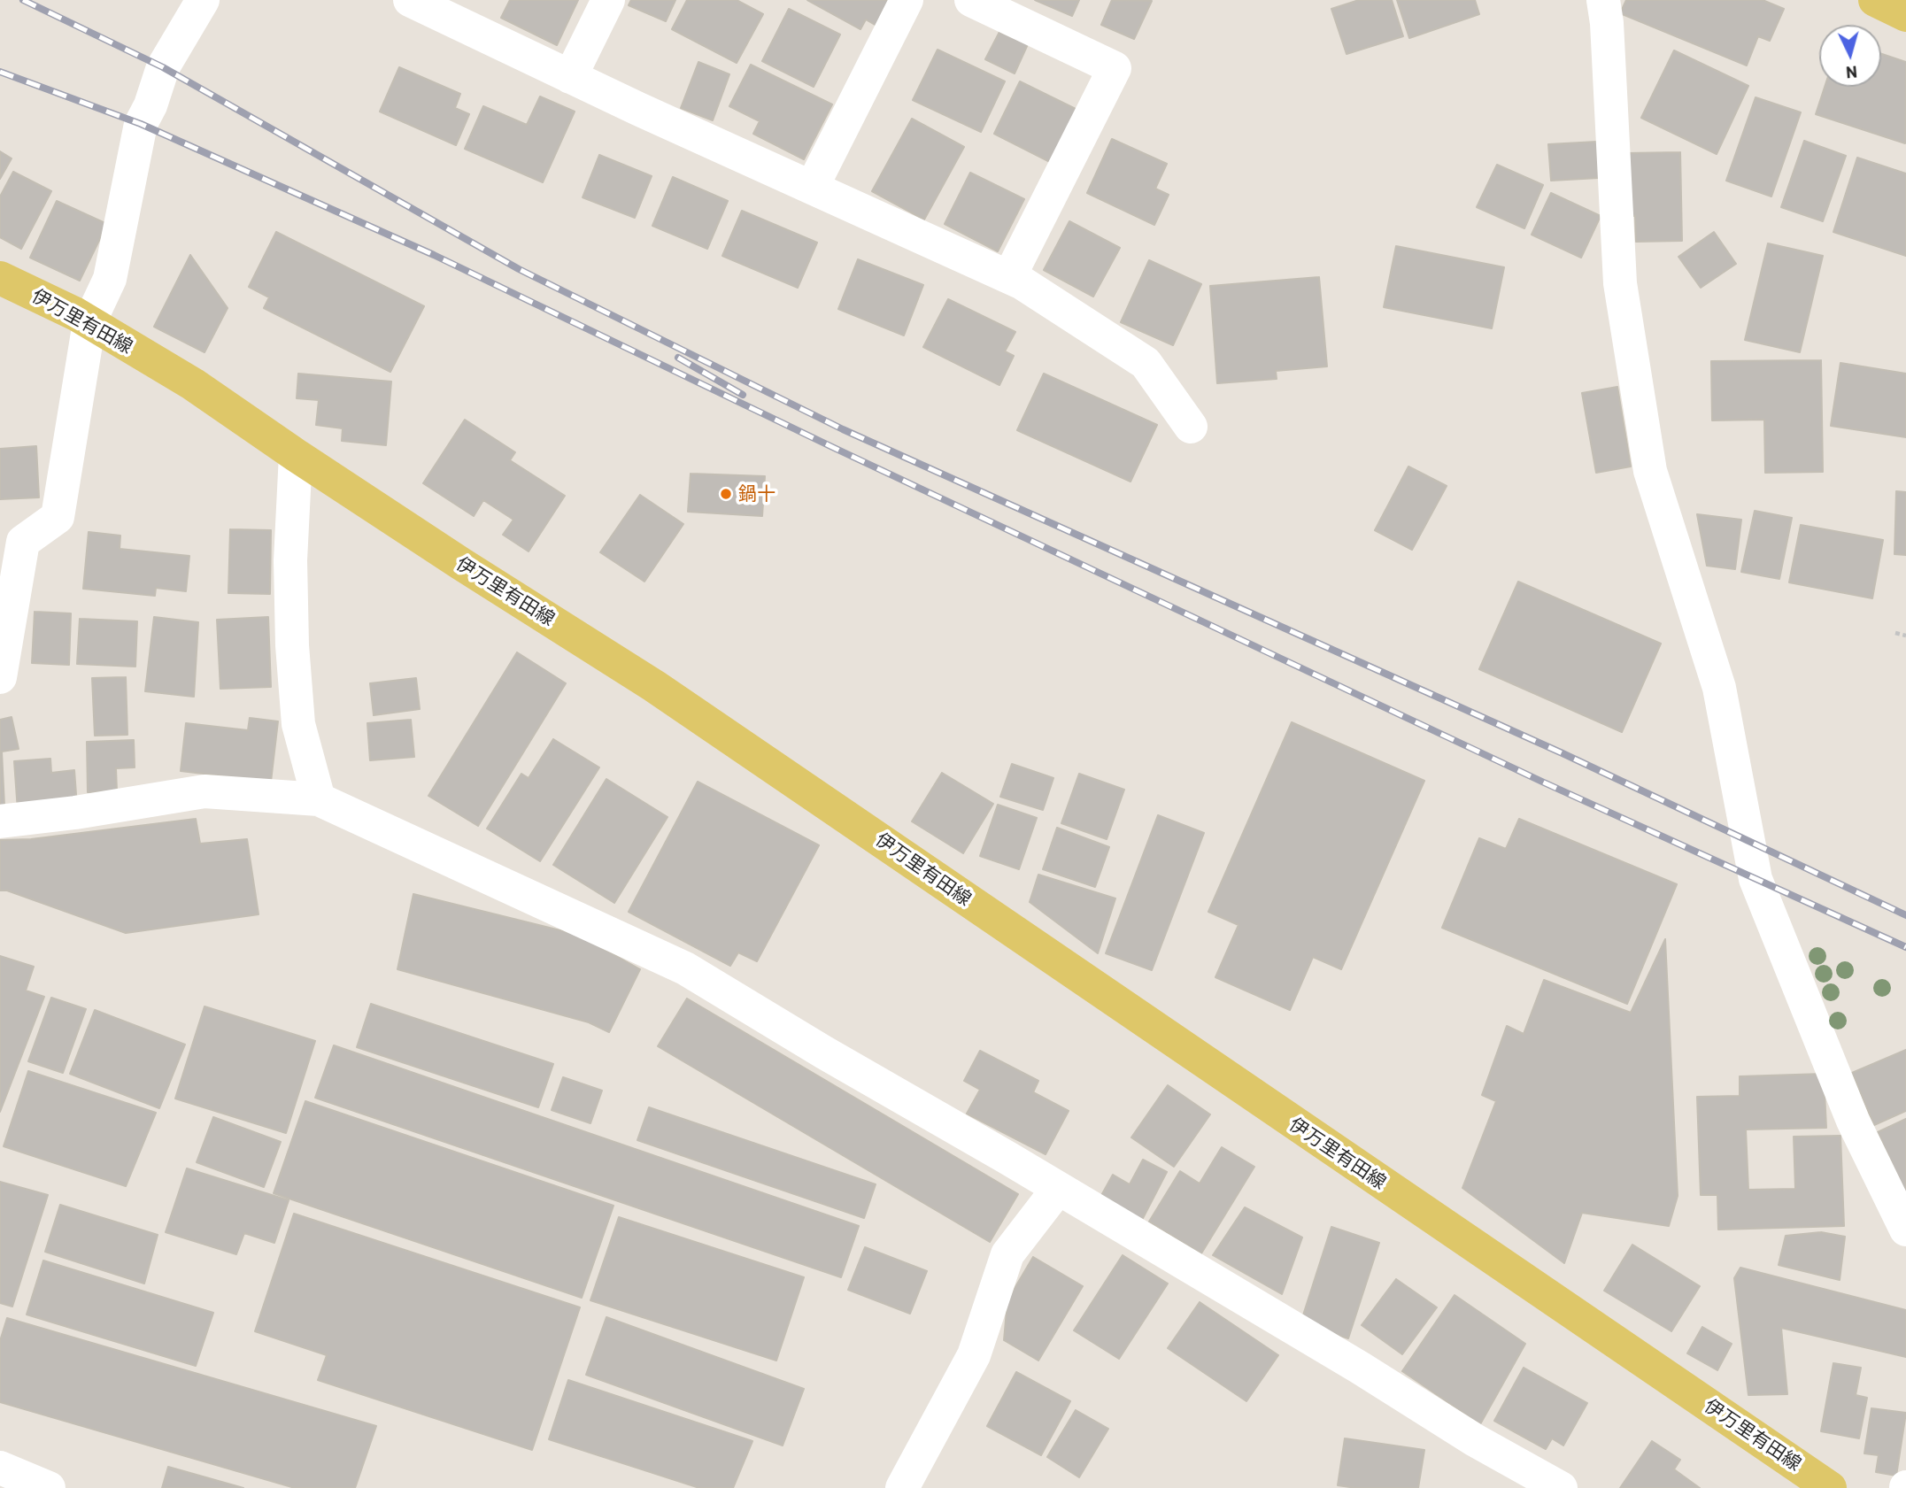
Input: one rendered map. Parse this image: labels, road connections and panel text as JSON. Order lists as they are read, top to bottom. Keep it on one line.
{"streets":{"main road":["伊万里有田線"]},"places":["鍋十"],"north":"bottom"}
